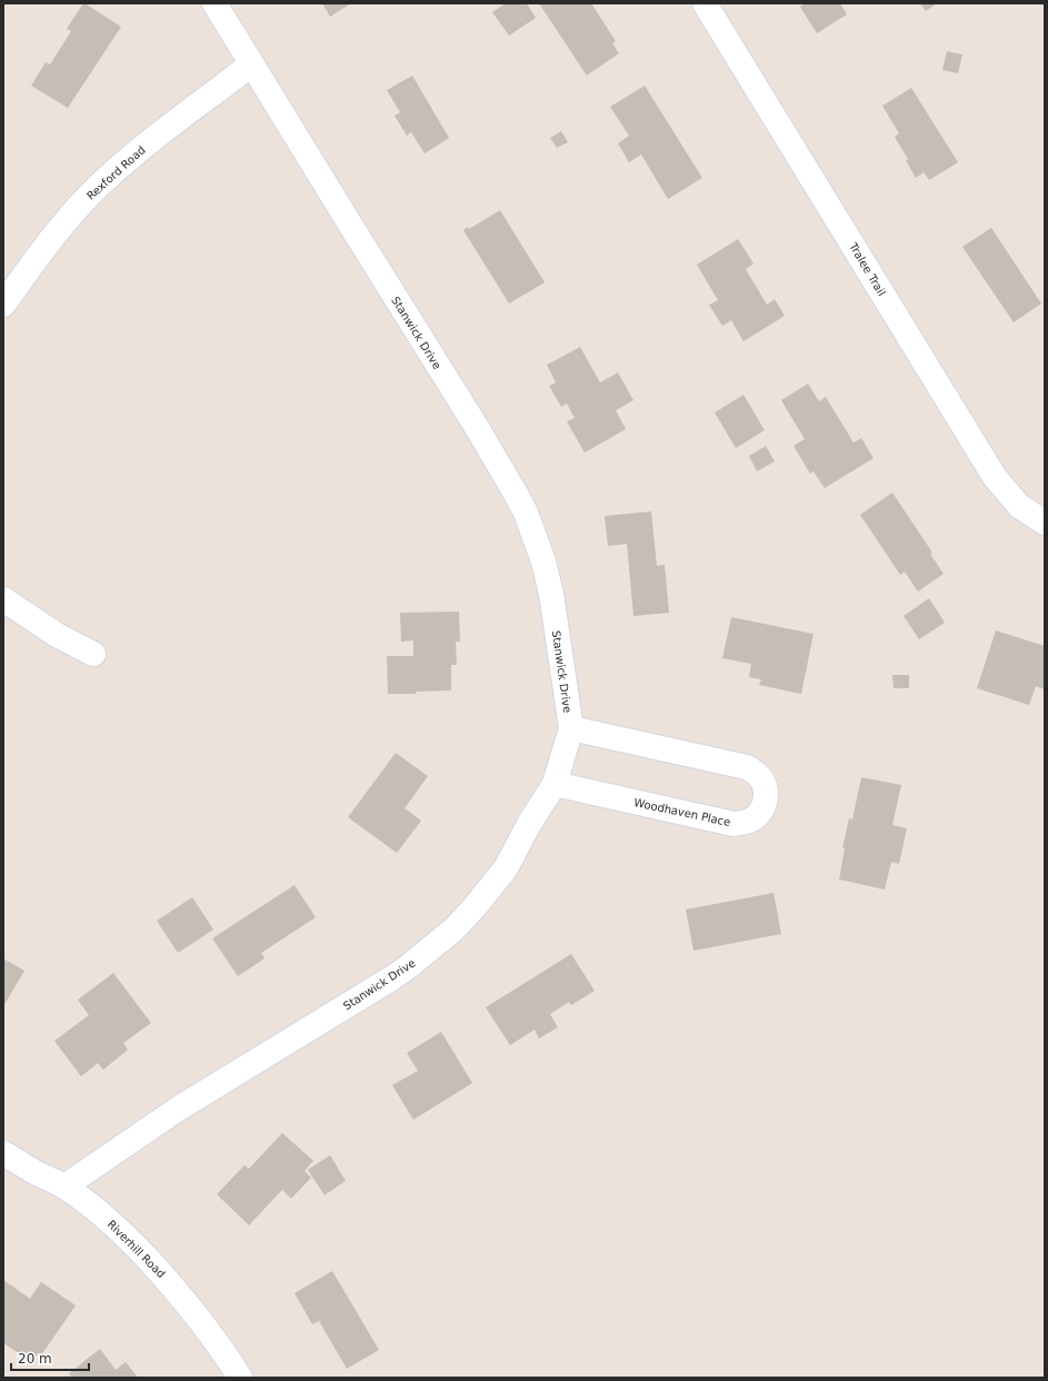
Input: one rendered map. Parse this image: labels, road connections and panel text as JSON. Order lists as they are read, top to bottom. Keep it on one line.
{"streets":{"street":["Rexford Road","Tralee Trail","Stanwick Drive","Woodhaven Place","Riverhill Road"]},"crossings":[["Rexford Road","Stanwick Drive"],["Stanwick Drive","Woodhaven Place"],["Stanwick Drive","Riverhill Road"]],"scale_bar":"20 m"}
